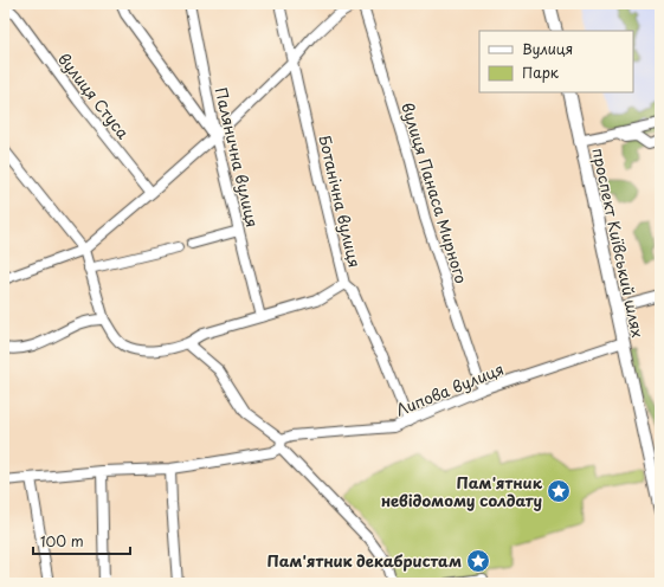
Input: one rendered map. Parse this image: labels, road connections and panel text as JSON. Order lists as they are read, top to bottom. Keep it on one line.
{"streets":{"main road":["проспект Київський шлях"],"street":["вулиця Стуса","Палянична вулиця","вулиця Панаса Мирного","Ботанічна вулиця","Липова вулиця"]},"crossings":[["вулиця Панаса Мирного","Липова вулиця"],["Ботанічна вулиця","Липова вулиця"],["проспект Київський шлях","Липова вулиця"]],"places":{"place":["Пам'ятник невідомому солдату","Пам'ятник декабристам"]},"legend":["Вулиця","Парк"],"scale_bar":"100 m"}
